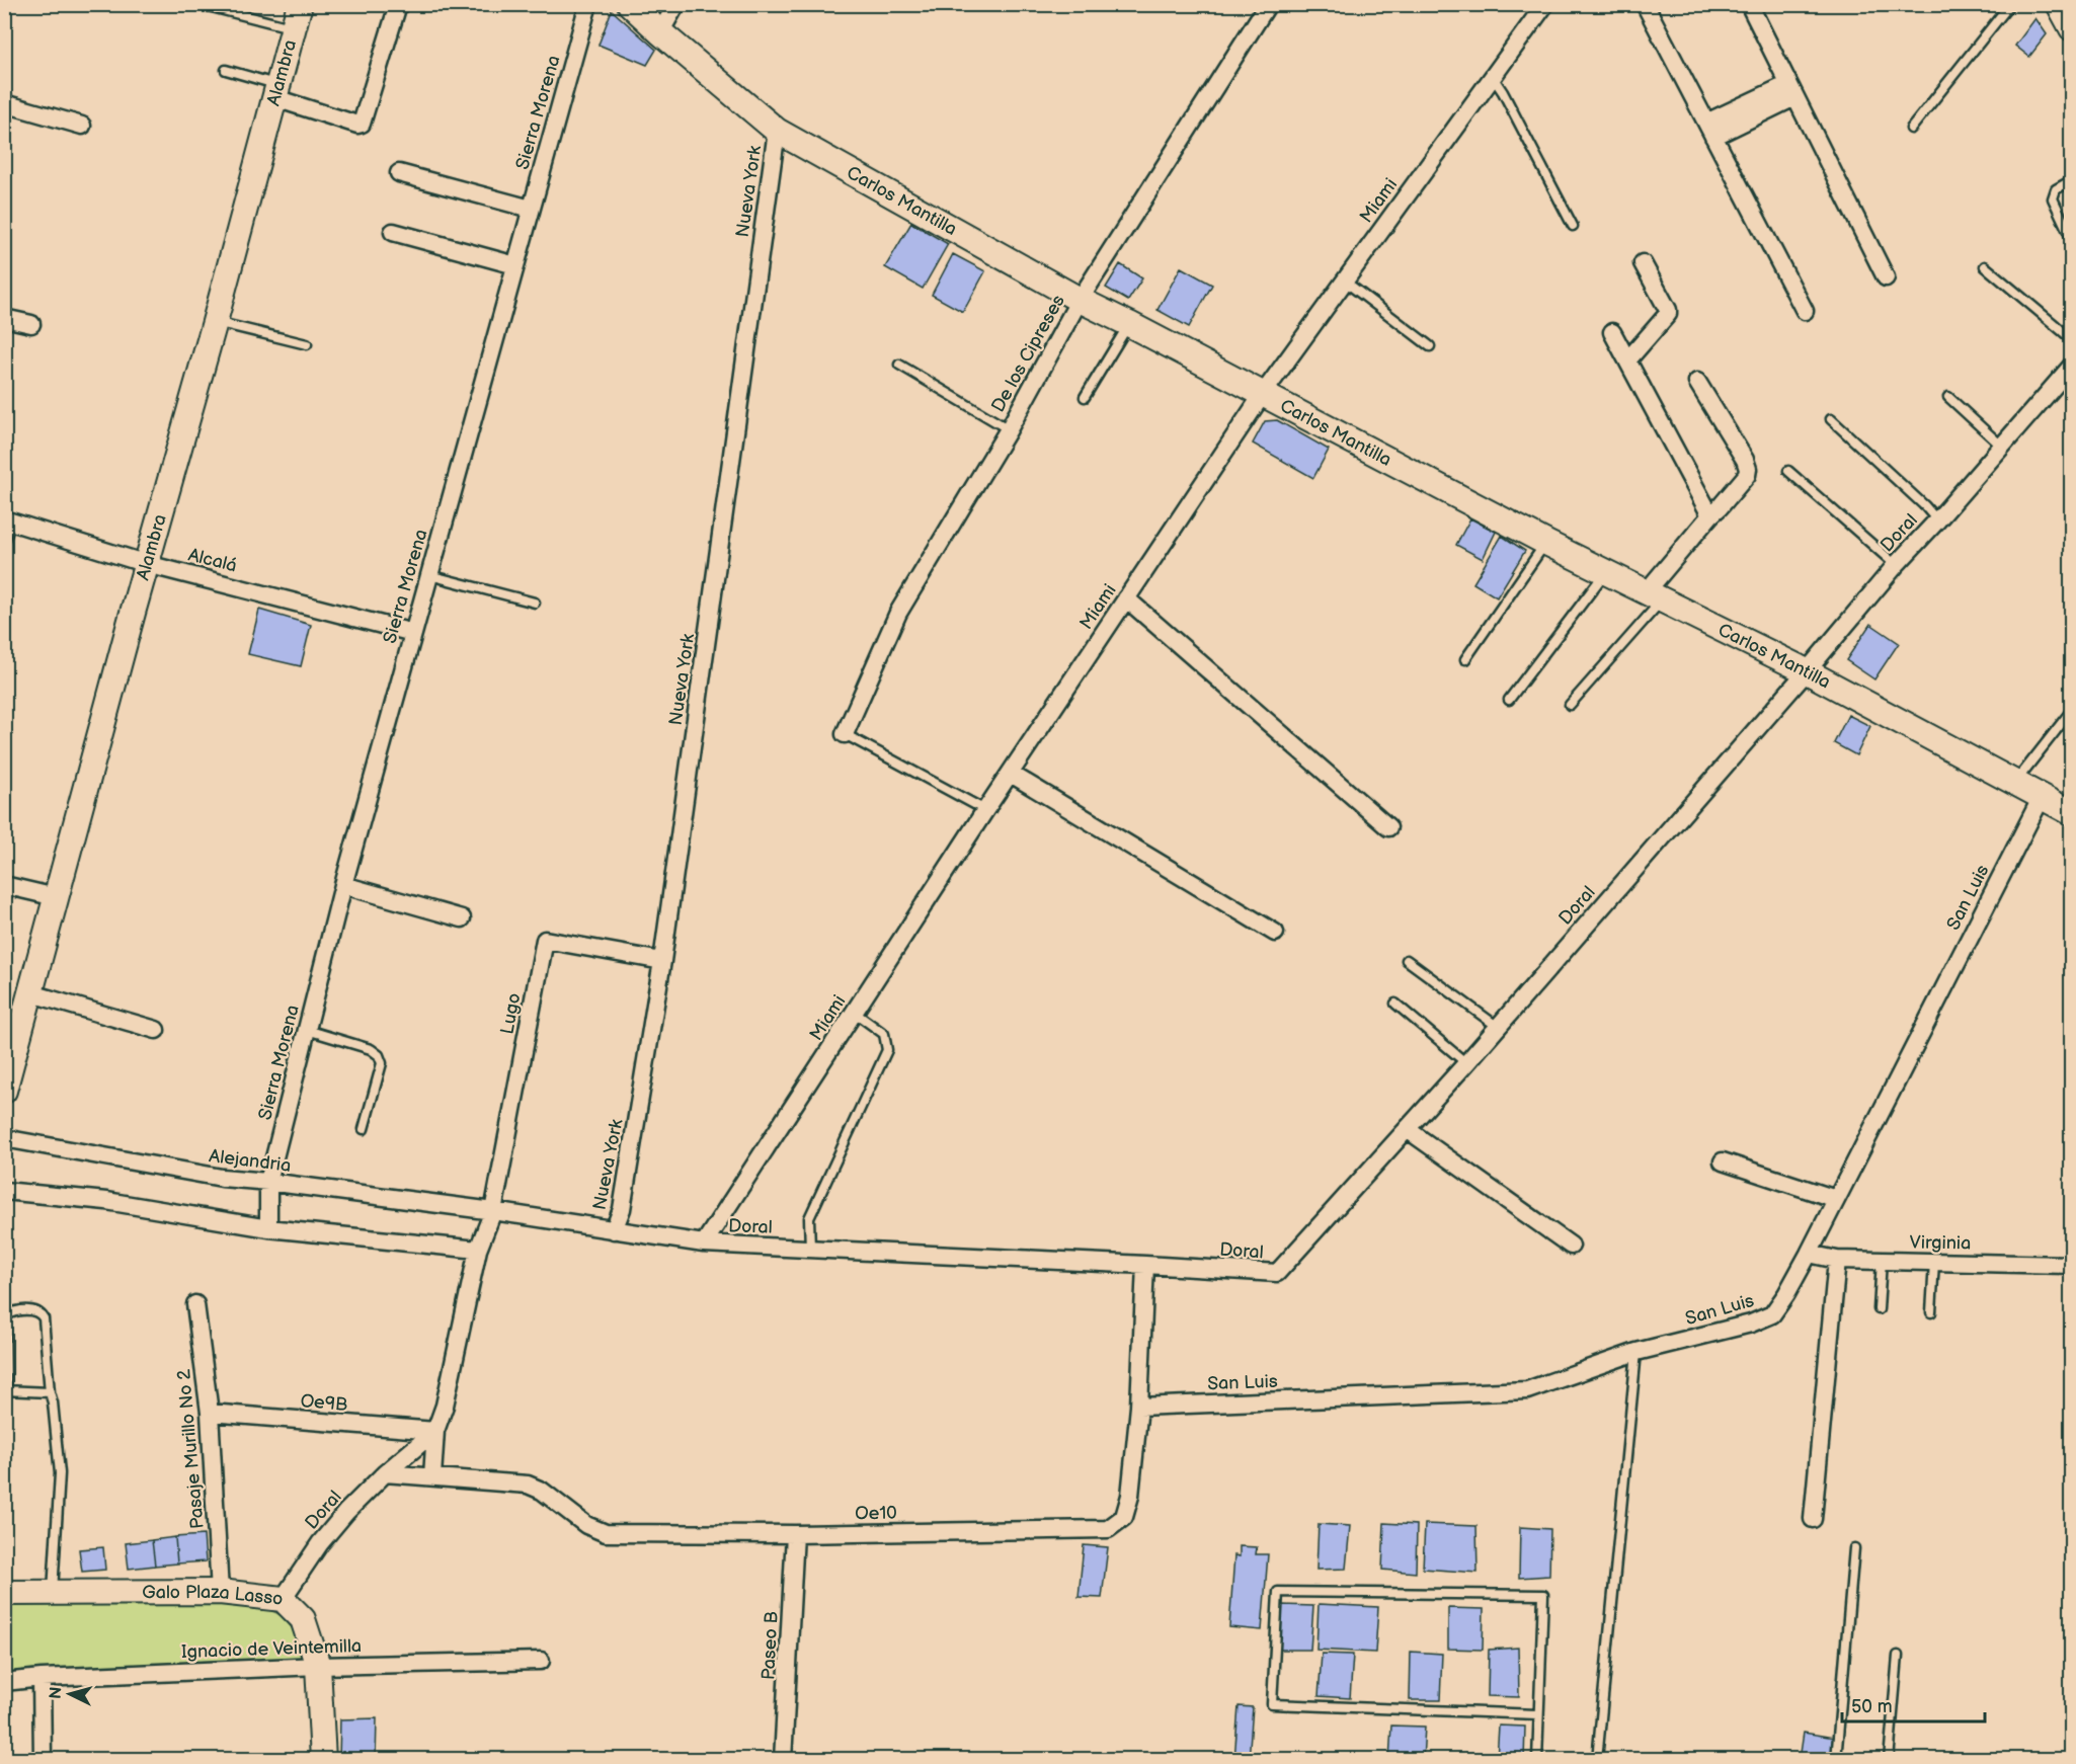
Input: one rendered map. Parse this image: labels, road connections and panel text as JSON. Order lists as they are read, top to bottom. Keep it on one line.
{"streets":{"street":["Alambra","Sierra Morena","Nueva York","Carlos Mantilla","Miami","De los Cipreses","Doral","Alcalá","San Luis","Lugo","Alejandria","Virginia","Oe9B","Pasaje Murillo No 2","Oe10","Galo Plaza Lasso","Paseo B","Ignacio de Veintemilla"]},"crossings":[["Alambra","Alcalá"],["Sierra Morena","Alcalá"],["Sierra Morena","Alejandria"],["Nueva York","Carlos Mantilla"],["Nueva York","Doral"],["Nueva York","Lugo"],["Carlos Mantilla","Miami"],["Carlos Mantilla","De los Cipreses"],["Carlos Mantilla","Doral"],["Carlos Mantilla","San Luis"],["Miami","Doral"],["Doral","Lugo"],["Doral","Alejandria"],["Doral","Oe9B"],["Doral","Oe10"],["Doral","Galo Plaza Lasso"],["San Luis","Virginia"],["San Luis","Oe10"],["Lugo","Alejandria"],["Oe9B","Pasaje Murillo No 2"],["Pasaje Murillo No 2","Galo Plaza Lasso"],["Oe10","Paseo B"],["Galo Plaza Lasso","Ignacio de Veintemilla"]],"scale_bar":"50 m","north":"left"}
